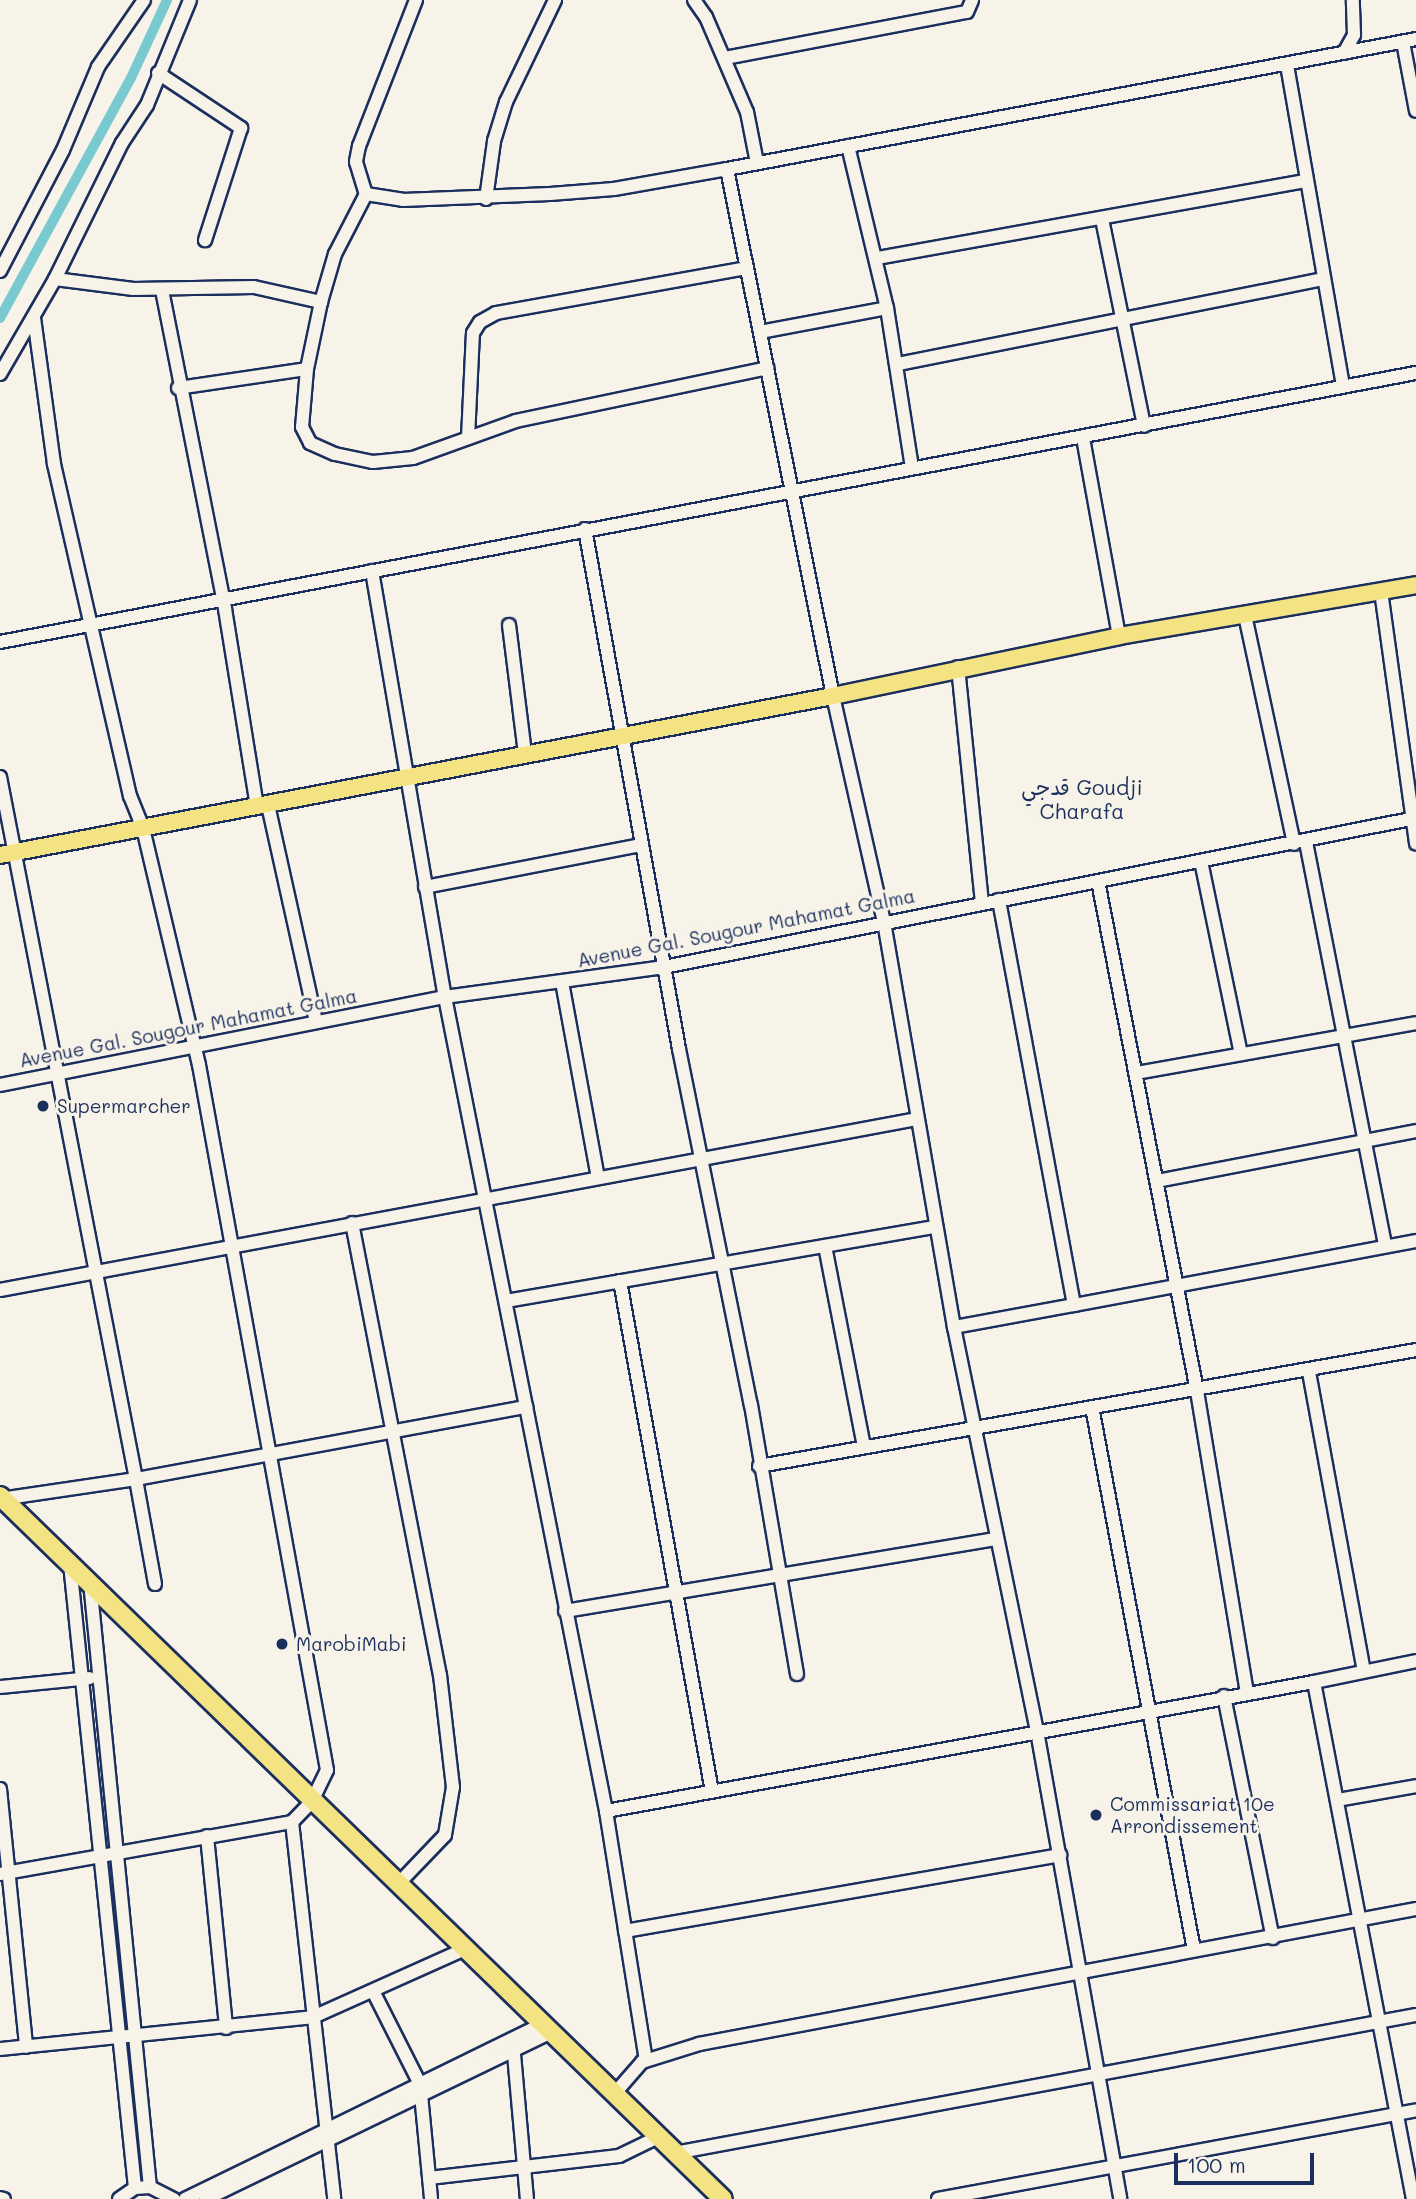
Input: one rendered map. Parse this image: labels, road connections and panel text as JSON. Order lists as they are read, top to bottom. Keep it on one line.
{"streets":{"street":["Avenue Gal. Sougour Mahamat Galma"]},"districts":["قدجي Goudji Charafa"],"places":["Supermarcher","MarobiMabi","Commissariat 10e Arrondissement"],"scale_bar":"100 m"}
